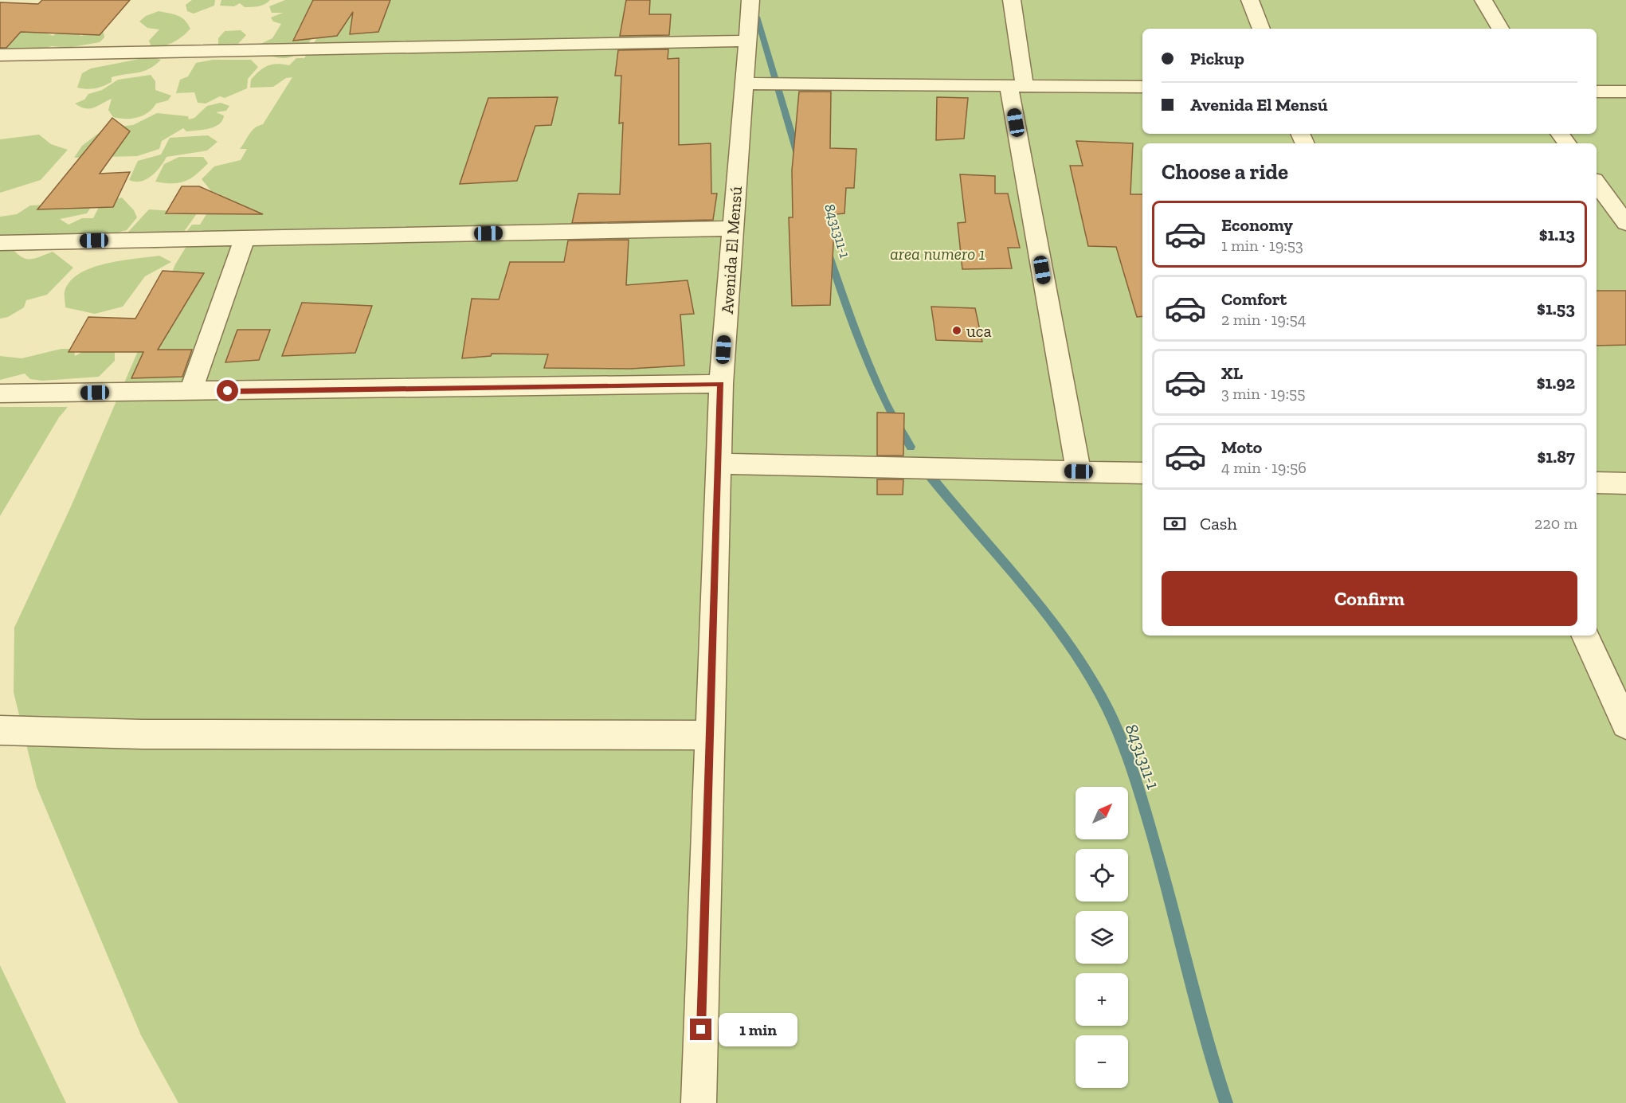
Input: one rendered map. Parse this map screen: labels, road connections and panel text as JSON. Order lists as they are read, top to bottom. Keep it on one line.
{"streets":{"street":["Avenida El Mensú"]},"water":["8431311-1"],"parks":["area numero 1"],"places":["uca"],"north":"top right","page":{"banner":["Pickup","Avenida El Mensú"],"heading":"Choose a ride","list":[{"name":"Economy","note":"1 min · 19:53","value":"$1.13"},{"name":"Comfort","note":"2 min · 19:54","value":"$1.53"},{"name":"XL","note":"3 min · 19:55","value":"$1.92"},{"name":"Moto","note":"4 min · 19:56","value":"$1.87"}],"pay":["Cash","220 m"],"buttons":"Confirm","map_buttons":["+","−"],"bubble":"1 min"}}
